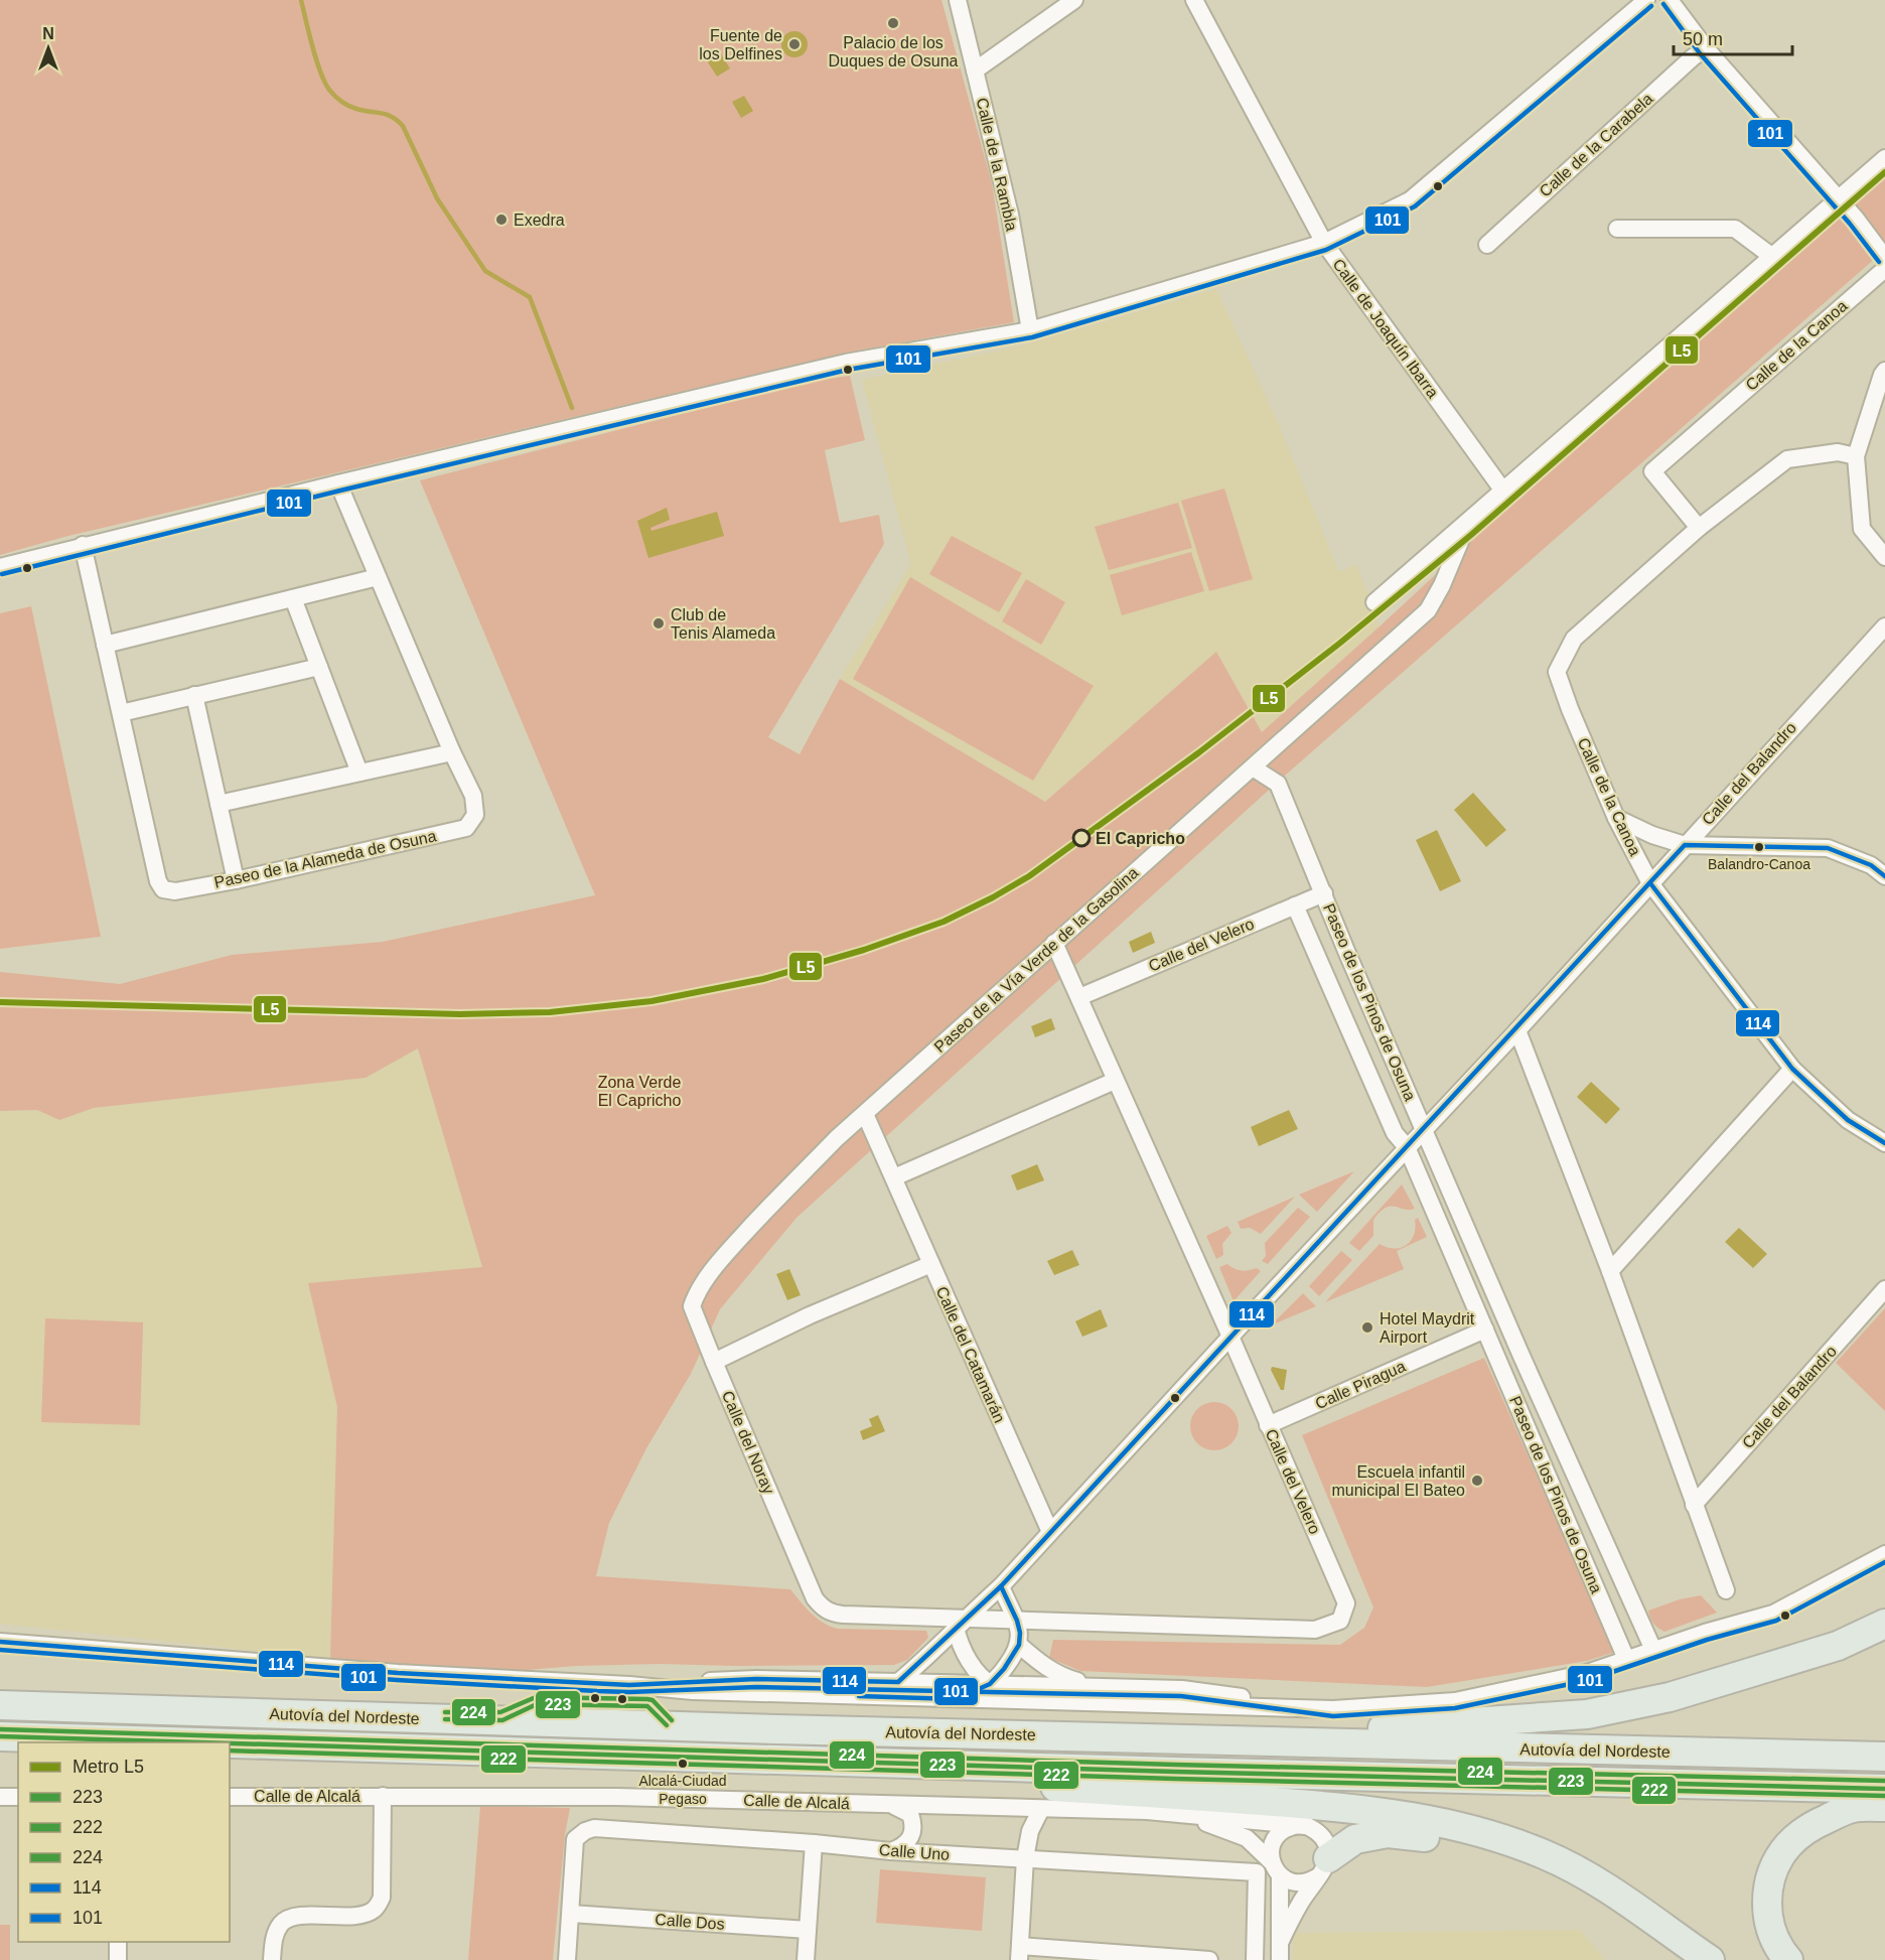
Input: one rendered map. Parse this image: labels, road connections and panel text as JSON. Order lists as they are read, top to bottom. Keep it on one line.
{"streets":{"highway":["Autovía del Nordeste"],"street":["Calle de la Carabela","Calle de la Rambla","Calle de Joaquín Ibarra","Calle de la Canoa","Calle del Balandro","Paseo de la Alameda de Osuna","Calle del Velero","Paseo de la Vía Verde de la Gasolina","Paseo de los Pinos de Osuna","Calle del Catamarán","Calle Piragua","Calle del Noray","Calle de Alcalá","Calle Uno","Calle Dos"]},"crossings":[["Calle de la Canoa","Calle del Balandro"],["Calle del Balandro","Calle del Velero"],["Calle del Balandro","Paseo de los Pinos de Osuna"],["Calle del Balandro","Calle del Catamarán"],["Calle del Balandro","Calle del Noray"],["Calle del Velero","Paseo de la Vía Verde de la Gasolina"],["Calle del Velero","Paseo de los Pinos de Osuna"],["Calle del Velero","Calle Piragua"],["Calle del Velero","Calle del Noray"],["Paseo de la Vía Verde de la Gasolina","Paseo de los Pinos de Osuna"],["Paseo de la Vía Verde de la Gasolina","Calle del Catamarán"],["Paseo de la Vía Verde de la Gasolina","Calle del Noray"],["Paseo de los Pinos de Osuna","Calle Piragua"],["Calle Uno","Calle Dos"]],"parks":["Zona Verde El Capricho"],"places":["Palacio de los Duques de Osuna","Fuente de los Delfines","Exedra","Club de Tenis Alameda","El Capricho","Balandro-Canoa","Hotel Maydrit Airport","Escuela infantil municipal El Bateo","Alcalá-Ciudad Pegaso"],"lines":["transit line 101","metro line L5","transit line 114","transit line 224","transit line 223","transit line 222"],"legend":["Metro L5","223","222","224","114","101"],"scale_bar":"50 m","north":"top"}
